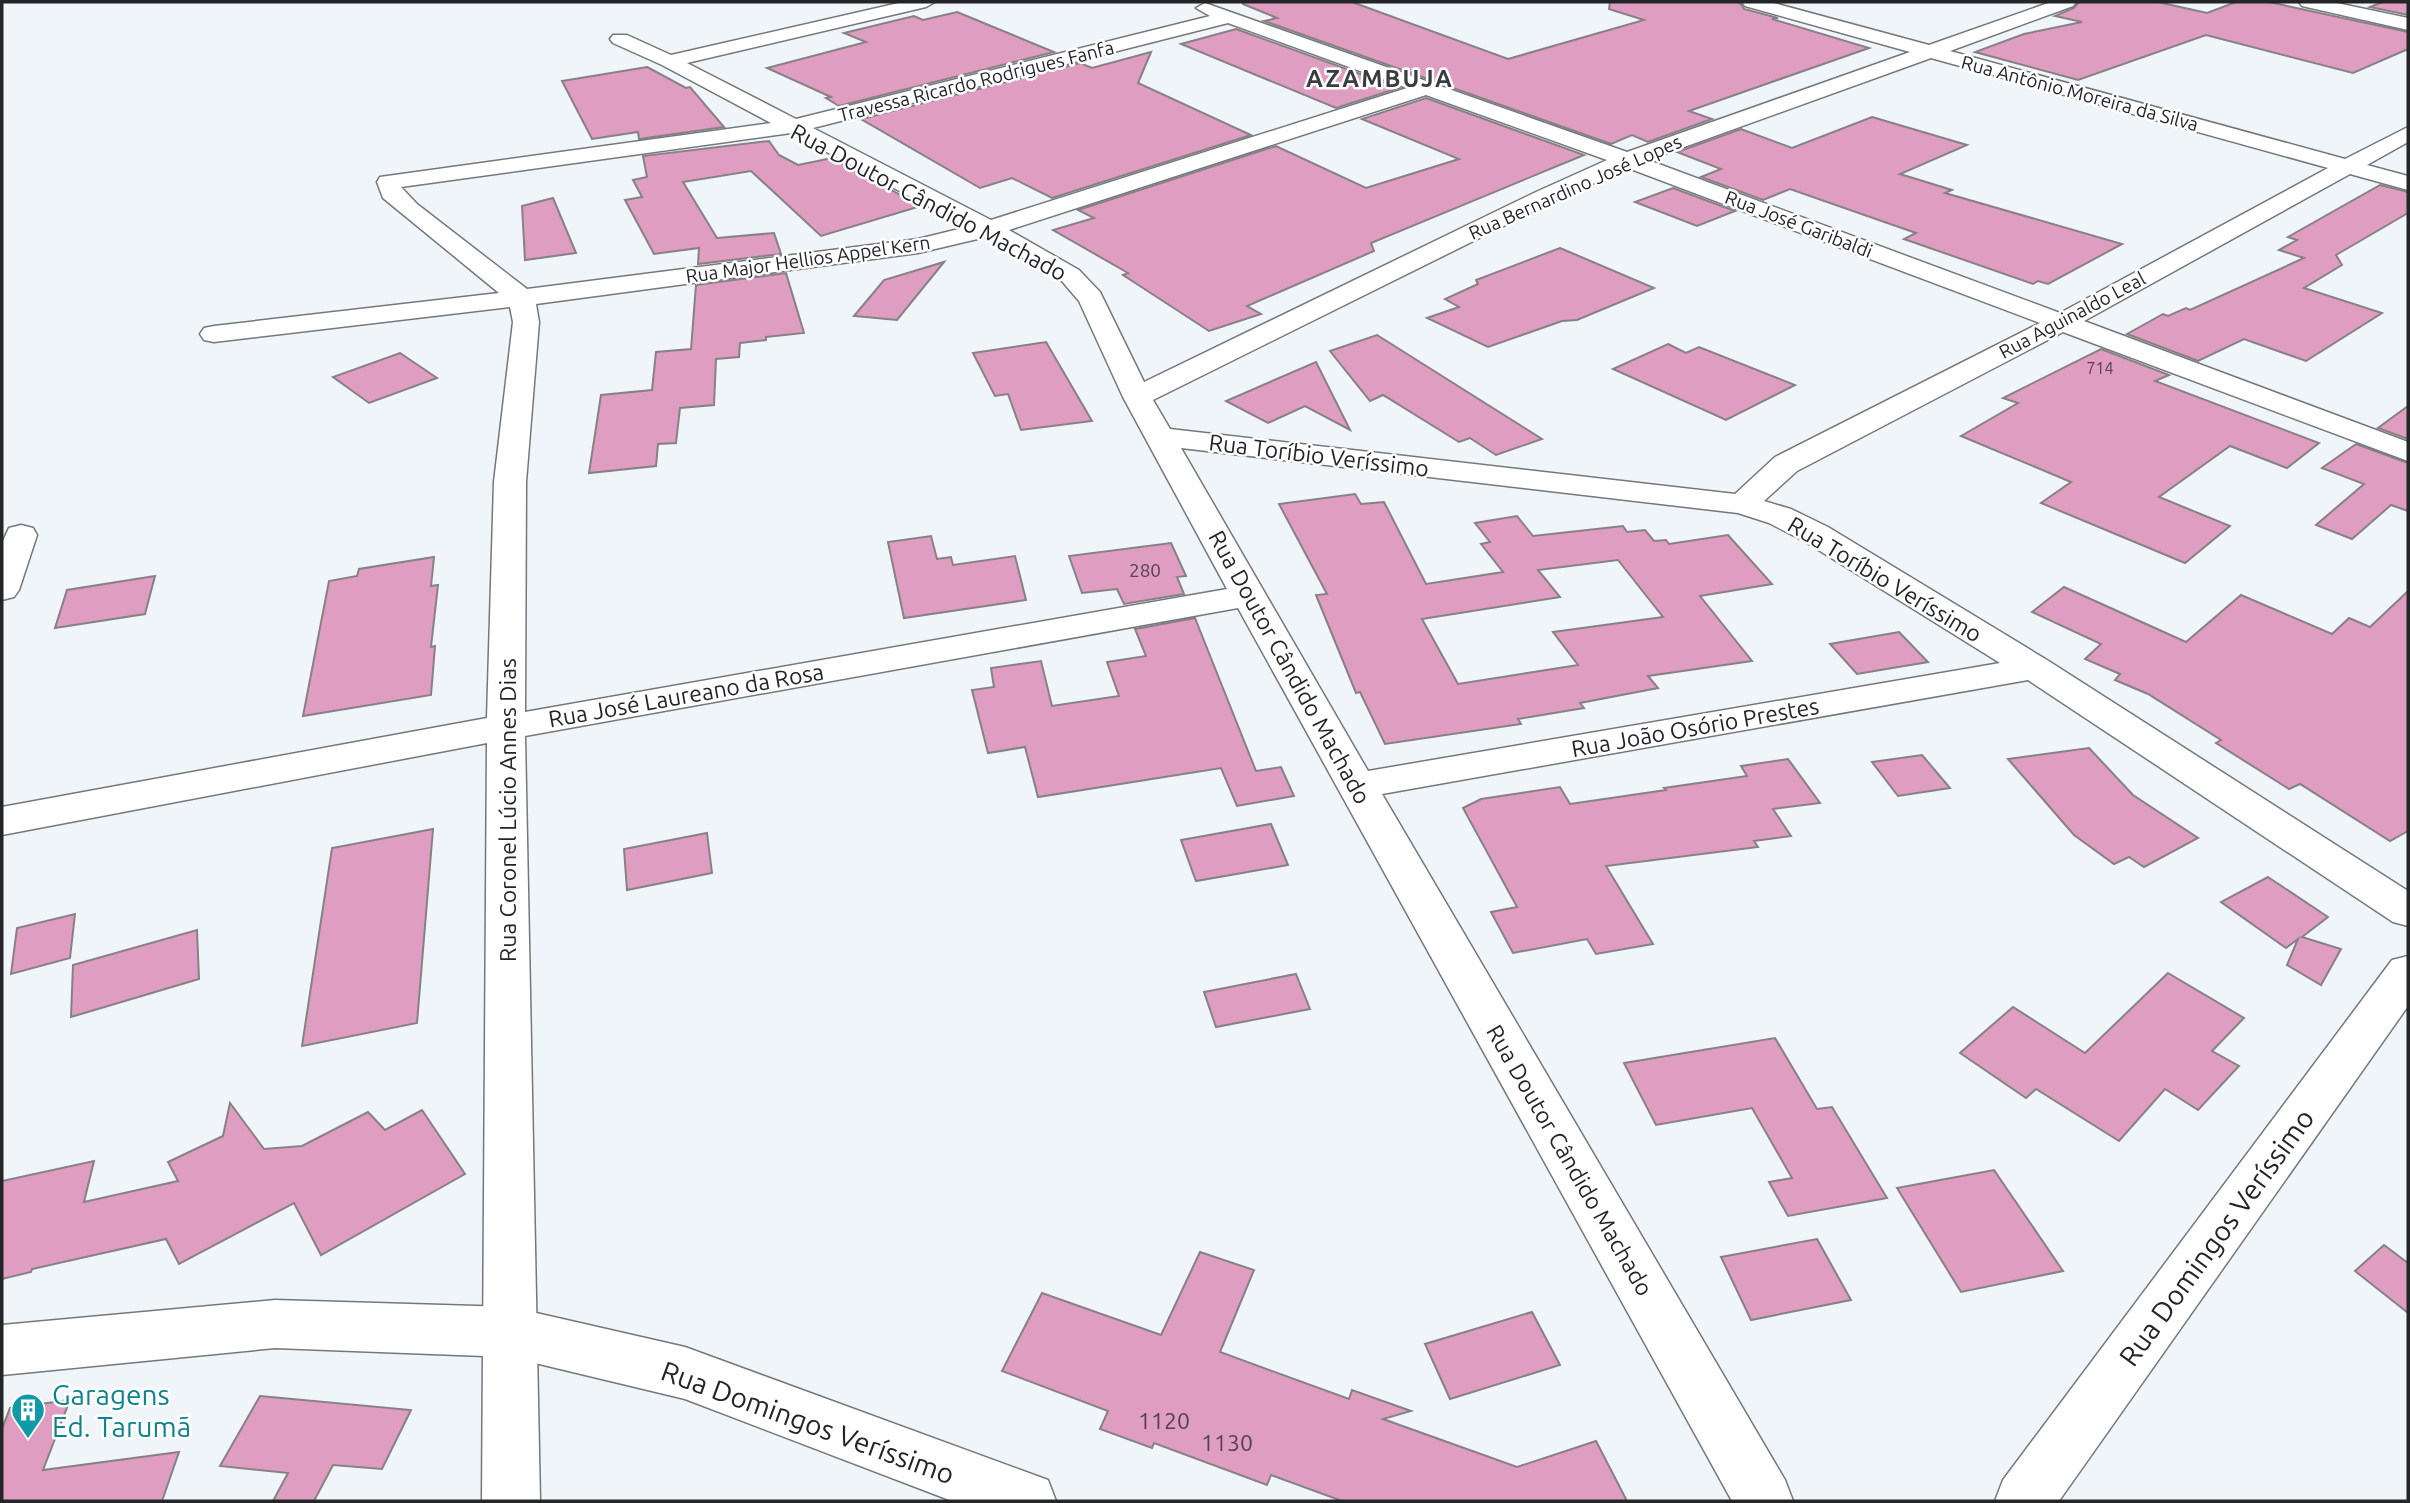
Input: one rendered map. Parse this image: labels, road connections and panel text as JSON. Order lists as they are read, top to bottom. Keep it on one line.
{"streets":{"street":["Travessa Ricardo Rodrigues Fanfa","Rua Antônio Moreira da Silva","Rua Bernardino José Lopes","Rua Doutor Cândido Machado","Rua José Garibaldi","Rua Major Hellios Appel Kern","Rua Aguinaldo Leal","Rua Toríbio Veríssimo","Rua José Laureano da Rosa","Rua João Osório Prestes","Rua Coronel Lúcio Annes Dias","Rua Domingos Veríssimo"]},"crossings":[["Travessa Ricardo Rodrigues Fanfa","Rua Doutor Cândido Machado"],["Travessa Ricardo Rodrigues Fanfa","Rua José Garibaldi"],["Travessa Ricardo Rodrigues Fanfa","Rua Major Hellios Appel Kern"],["Travessa Ricardo Rodrigues Fanfa","Rua Coronel Lúcio Annes Dias"],["Rua Antônio Moreira da Silva","Rua Bernardino José Lopes"],["Rua Antônio Moreira da Silva","Rua Aguinaldo Leal"],["Rua Bernardino José Lopes","Rua Doutor Cândido Machado"],["Rua Bernardino José Lopes","Rua José Garibaldi"],["Rua Doutor Cândido Machado","Rua Major Hellios Appel Kern"],["Rua Doutor Cândido Machado","Rua Toríbio Veríssimo"],["Rua Doutor Cândido Machado","Rua José Laureano da Rosa"],["Rua Doutor Cândido Machado","Rua João Osório Prestes"],["Rua José Garibaldi","Rua Major Hellios Appel Kern"],["Rua José Garibaldi","Rua Aguinaldo Leal"],["Rua Major Hellios Appel Kern","Rua Coronel Lúcio Annes Dias"],["Rua Aguinaldo Leal","Rua Toríbio Veríssimo"],["Rua Toríbio Veríssimo","Rua João Osório Prestes"],["Rua José Laureano da Rosa","Rua Coronel Lúcio Annes Dias"],["Rua Coronel Lúcio Annes Dias","Rua Domingos Veríssimo"]],"districts":["AZAMBUJA"],"places":{"building":["Garagens Ed. Tarumã"]},"house_numbers":["714","280","1120","1130"]}
